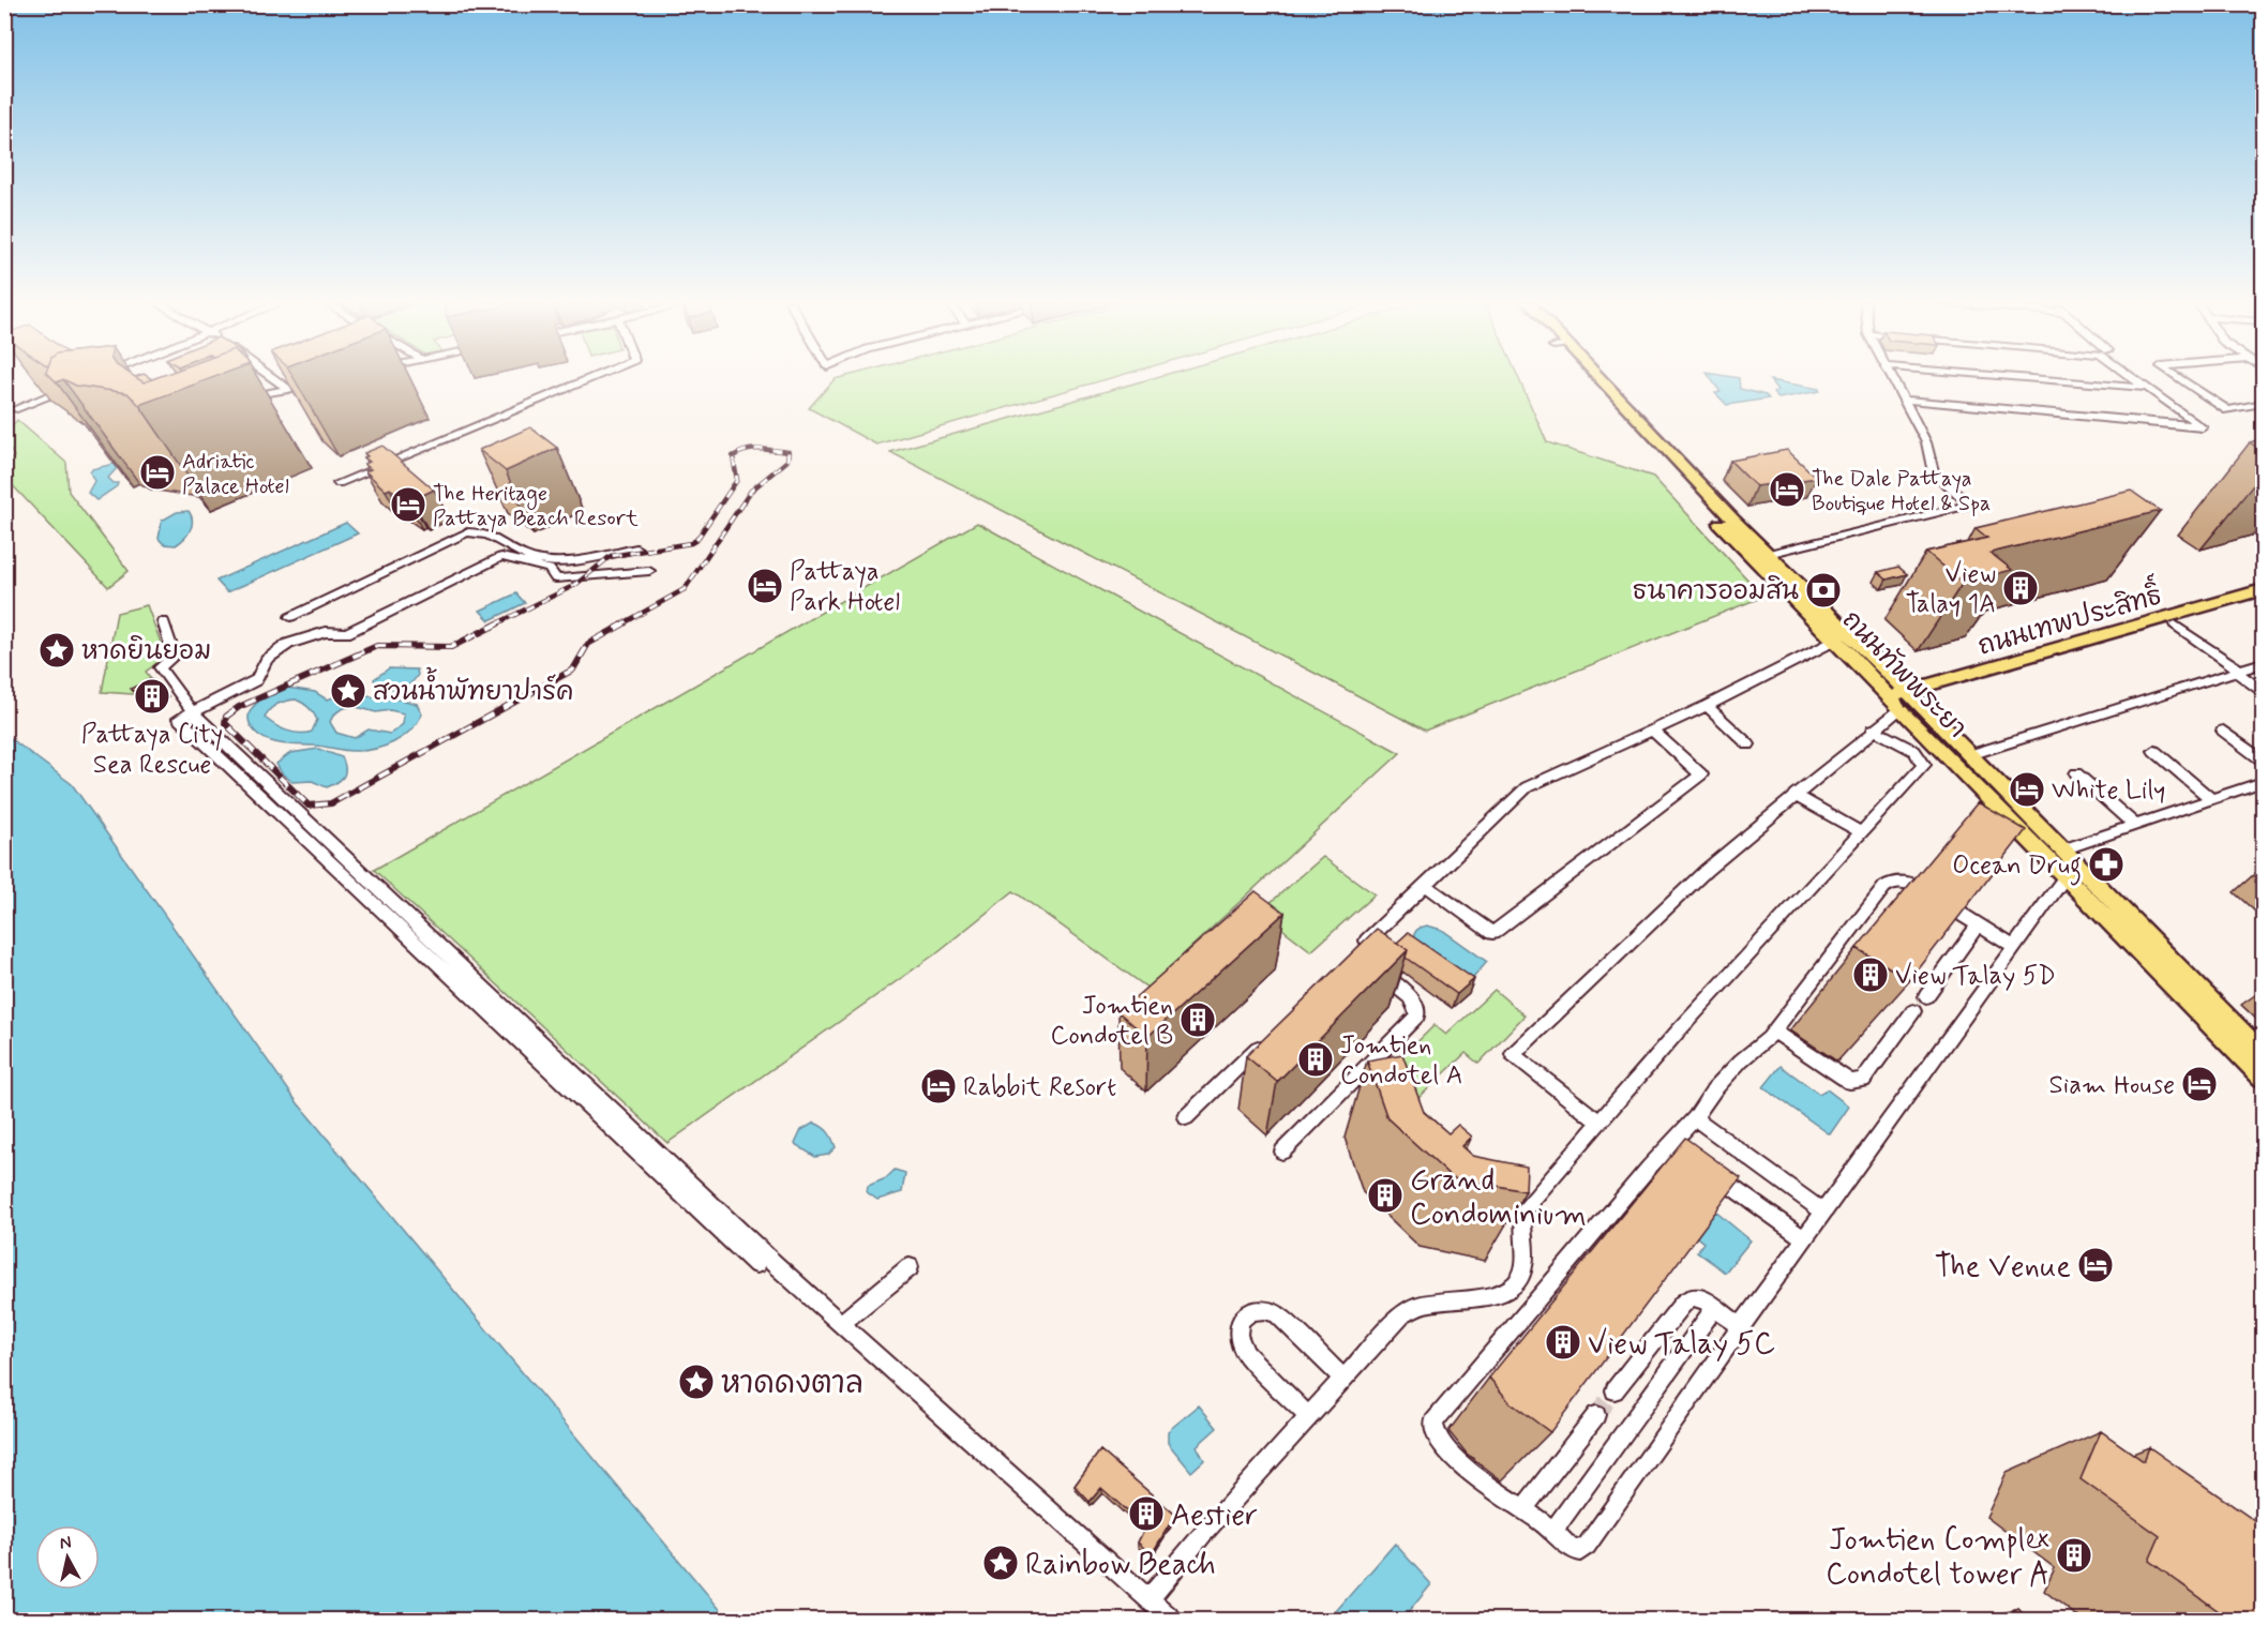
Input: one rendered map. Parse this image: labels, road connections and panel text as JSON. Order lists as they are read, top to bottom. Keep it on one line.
{"streets":{"main road":["ถนนเทพประสิทธิ์","ถนนทัพพระยา"]},"crossings":[["ถนนเทพประสิทธิ์","ถนนทัพพระยา"]],"places":{"hotel":["Adriatic Palace Hotel","The Dale Pattaya Boutique Hotel & Spa","The Heritage Pattaya Beach Resort","Pattaya Park Hotel","White Lily","Siam House","Rabbit Resort","The Venue"],"building":["View Talay 1A","Pattaya City Sea Rescue","View Talay 5D","Jomtien Condotel B","Jomtien Condotel A","Grand Condominium","View Talay 5C","Aestier","Jomtien Complex Condotel tower A"],"bank":["ธนาคารออมสิน"],"place":["หาดยินยอม","สวนน้ำพัทยาปาร์ค","หาดดงตาล","Rainbow Beach"],"pharmacy":["Ocean Drug"]},"north":"top"}
